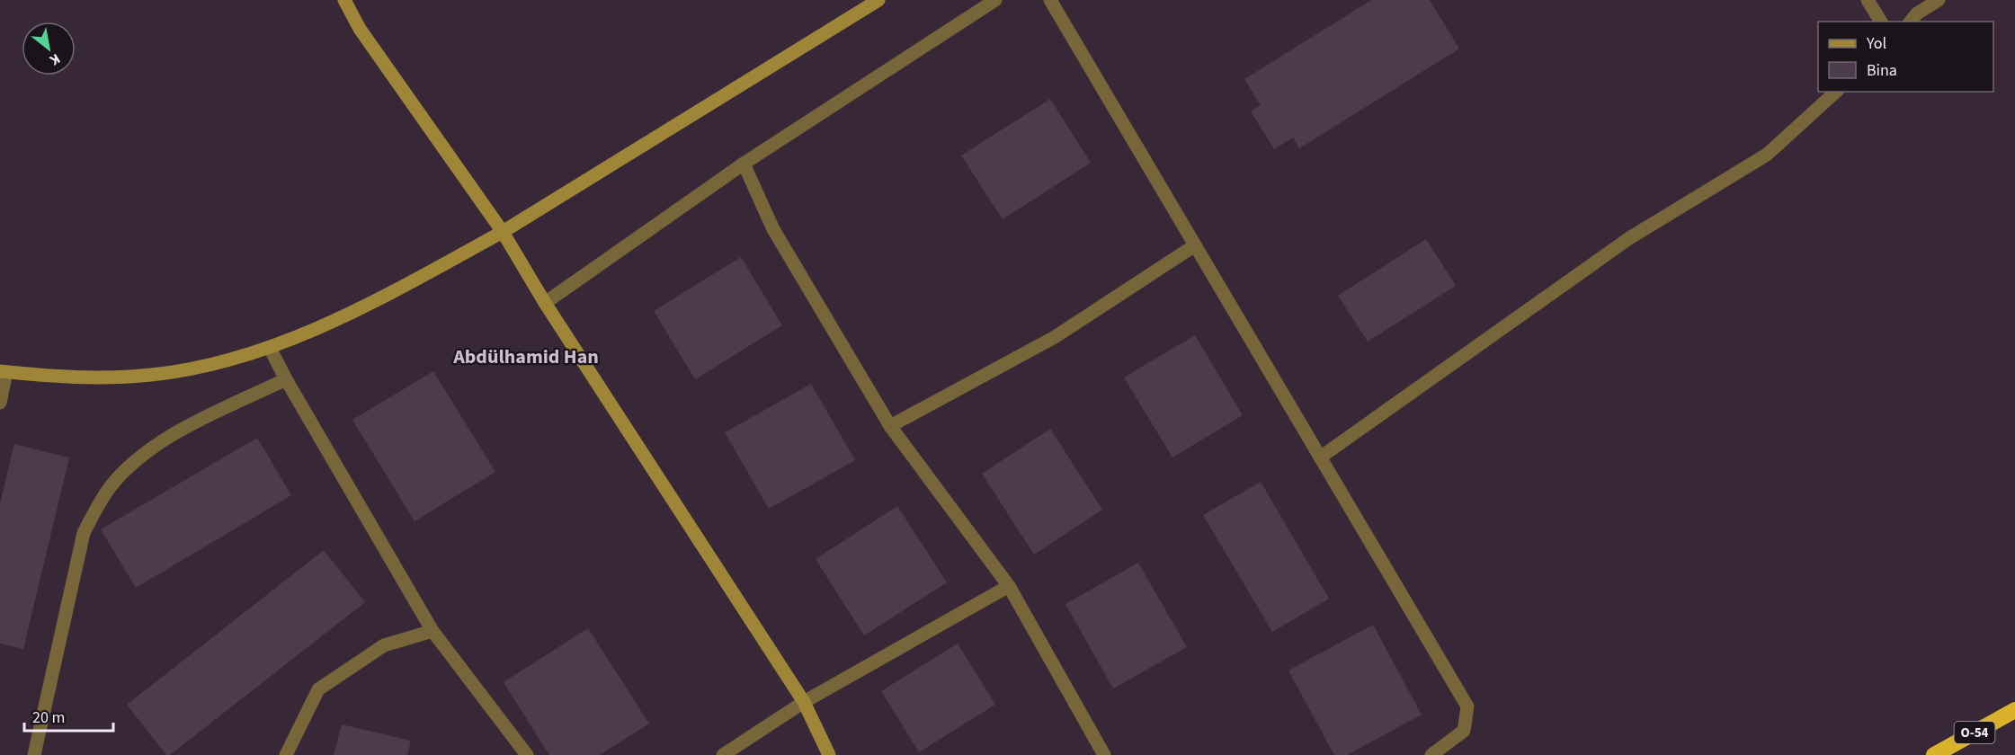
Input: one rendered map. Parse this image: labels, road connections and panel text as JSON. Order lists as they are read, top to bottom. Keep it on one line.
{"streets":{"highway":["O-54"]},"districts":["Abdülhamid Han"],"legend":["Yol","Bina"],"scale_bar":"20 m","north":"bottom right"}
